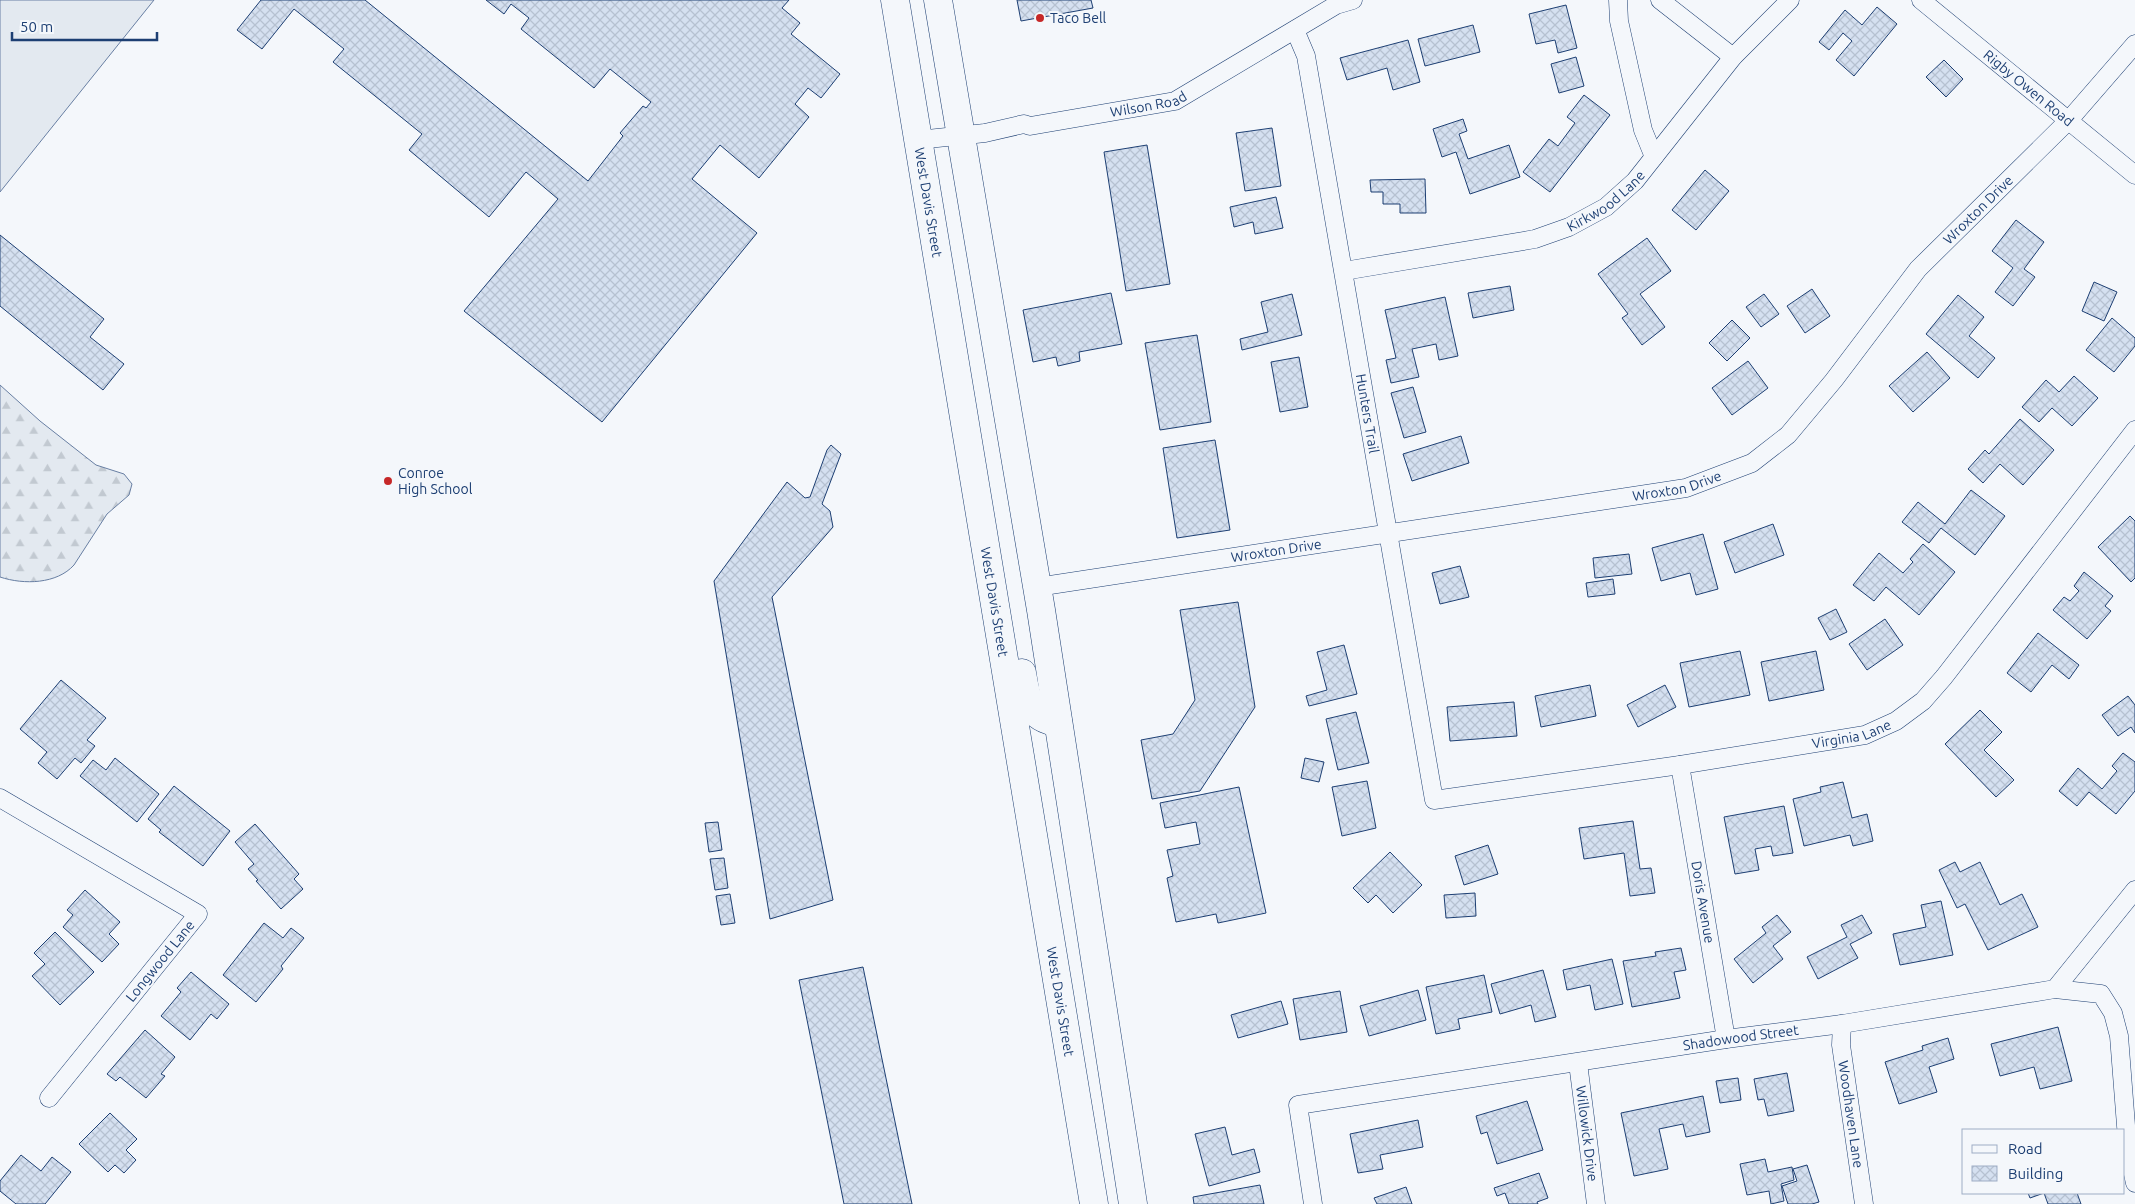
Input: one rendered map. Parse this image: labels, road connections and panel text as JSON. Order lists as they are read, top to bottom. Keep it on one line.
{"streets":{"main road":["West Davis Street"],"street":["Rigby Owen Road","Wilson Road","Kirkwood Lane","Wroxton Drive","Hunters Trail","Virginia Lane","Doris Avenue","Longwood Lane","Shadowood Street","Woodhaven Lane","Willowick Drive"]},"crossings":[["Rigby Owen Road","Wroxton Drive"],["Wilson Road","West Davis Street"],["Wilson Road","Hunters Trail"],["Kirkwood Lane","Hunters Trail"],["Wroxton Drive","Hunters Trail"],["Hunters Trail","Virginia Lane"],["Virginia Lane","Doris Avenue"],["Doris Avenue","Shadowood Street"],["Shadowood Street","Woodhaven Lane"],["Shadowood Street","Willowick Drive"]],"places":["Taco Bell","Conroe High School"],"legend":["Road","Building"],"scale_bar":"50 m"}
